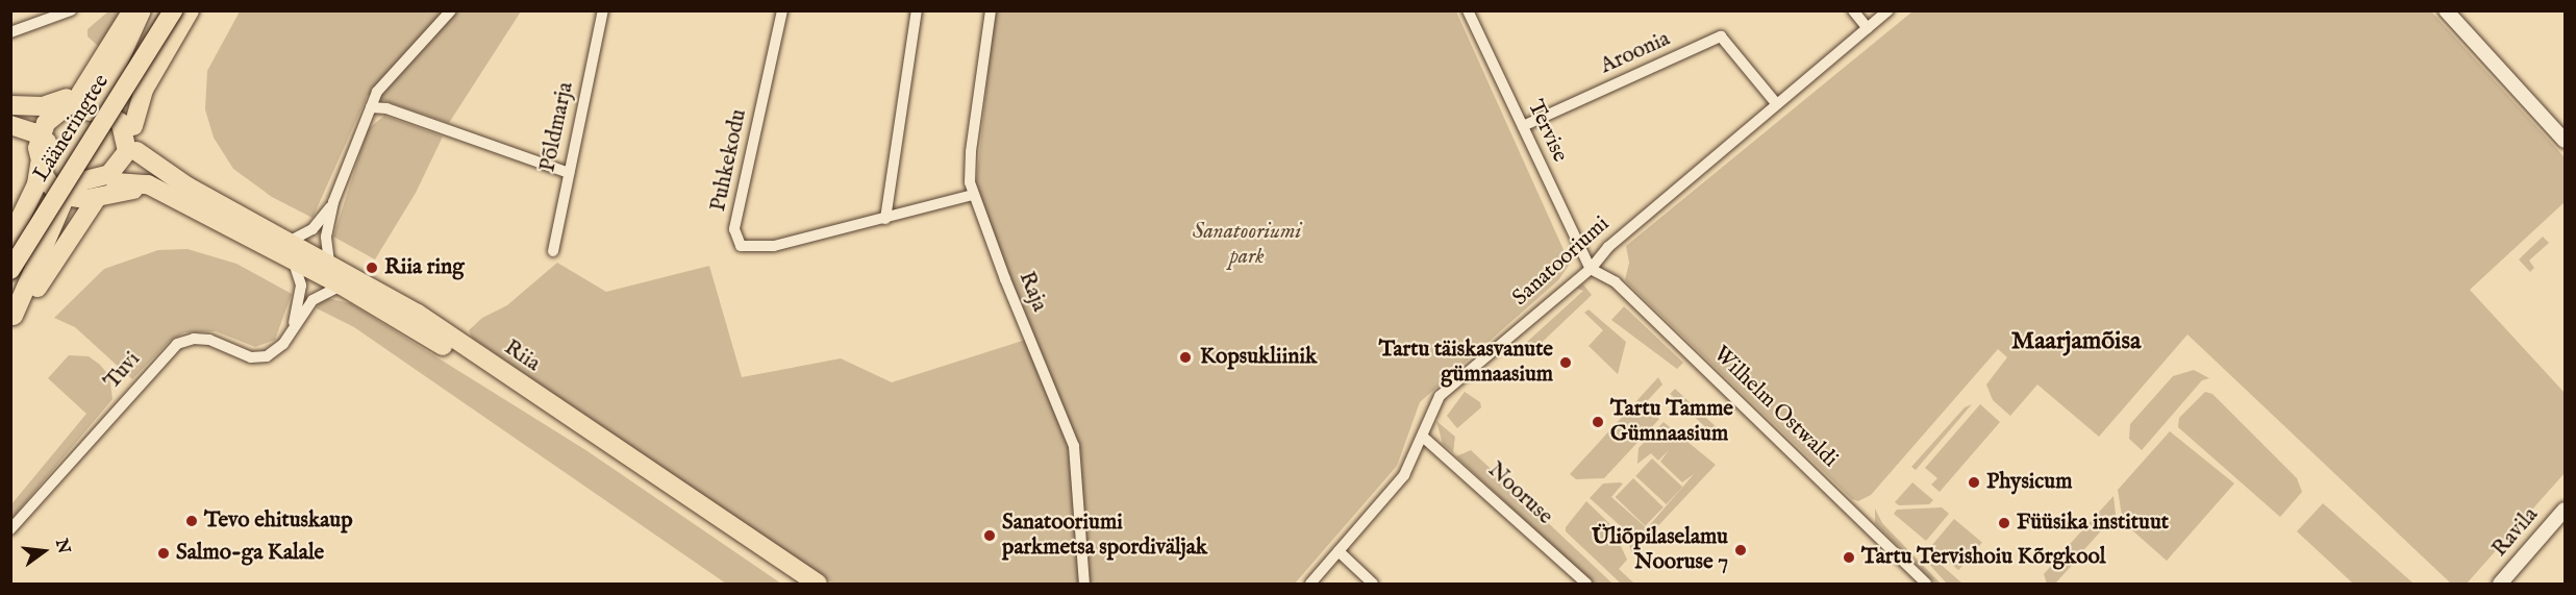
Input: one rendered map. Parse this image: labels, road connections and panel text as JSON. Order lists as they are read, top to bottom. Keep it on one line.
{"streets":{"highway":["Lääneringtee","Riia"],"street":["Aroonia","Põldmarja","Tervise","Puhkekodu","Sanatooriumi","Raja","Tuvi","Wilhelm Ostwaldi","Nooruse","Ravila"]},"crossings":[["Aroonia","Tervise"],["Aroonia","Sanatooriumi"],["Tervise","Sanatooriumi"],["Tervise","Wilhelm Ostwaldi"],["Puhkekodu","Raja"],["Sanatooriumi","Wilhelm Ostwaldi"],["Sanatooriumi","Nooruse"],["Riia","Tuvi"]],"districts":["Maarjamõisa"],"parks":["Sanatooriumi park"],"places":["Riia ring","Kopsukliinik","Tartu täiskasvanute gümnaasium","Tartu Tamme Gümnaasium","Physicum","Tevo ehituskaup","Füüsika instituut","Sanatooriumi parkmetsa spordiväljak","Üliõpilaselamu Nooruse 7","Salmo-ga Kalale","Tartu Tervishoiu Kõrgkool"],"north":"right"}
